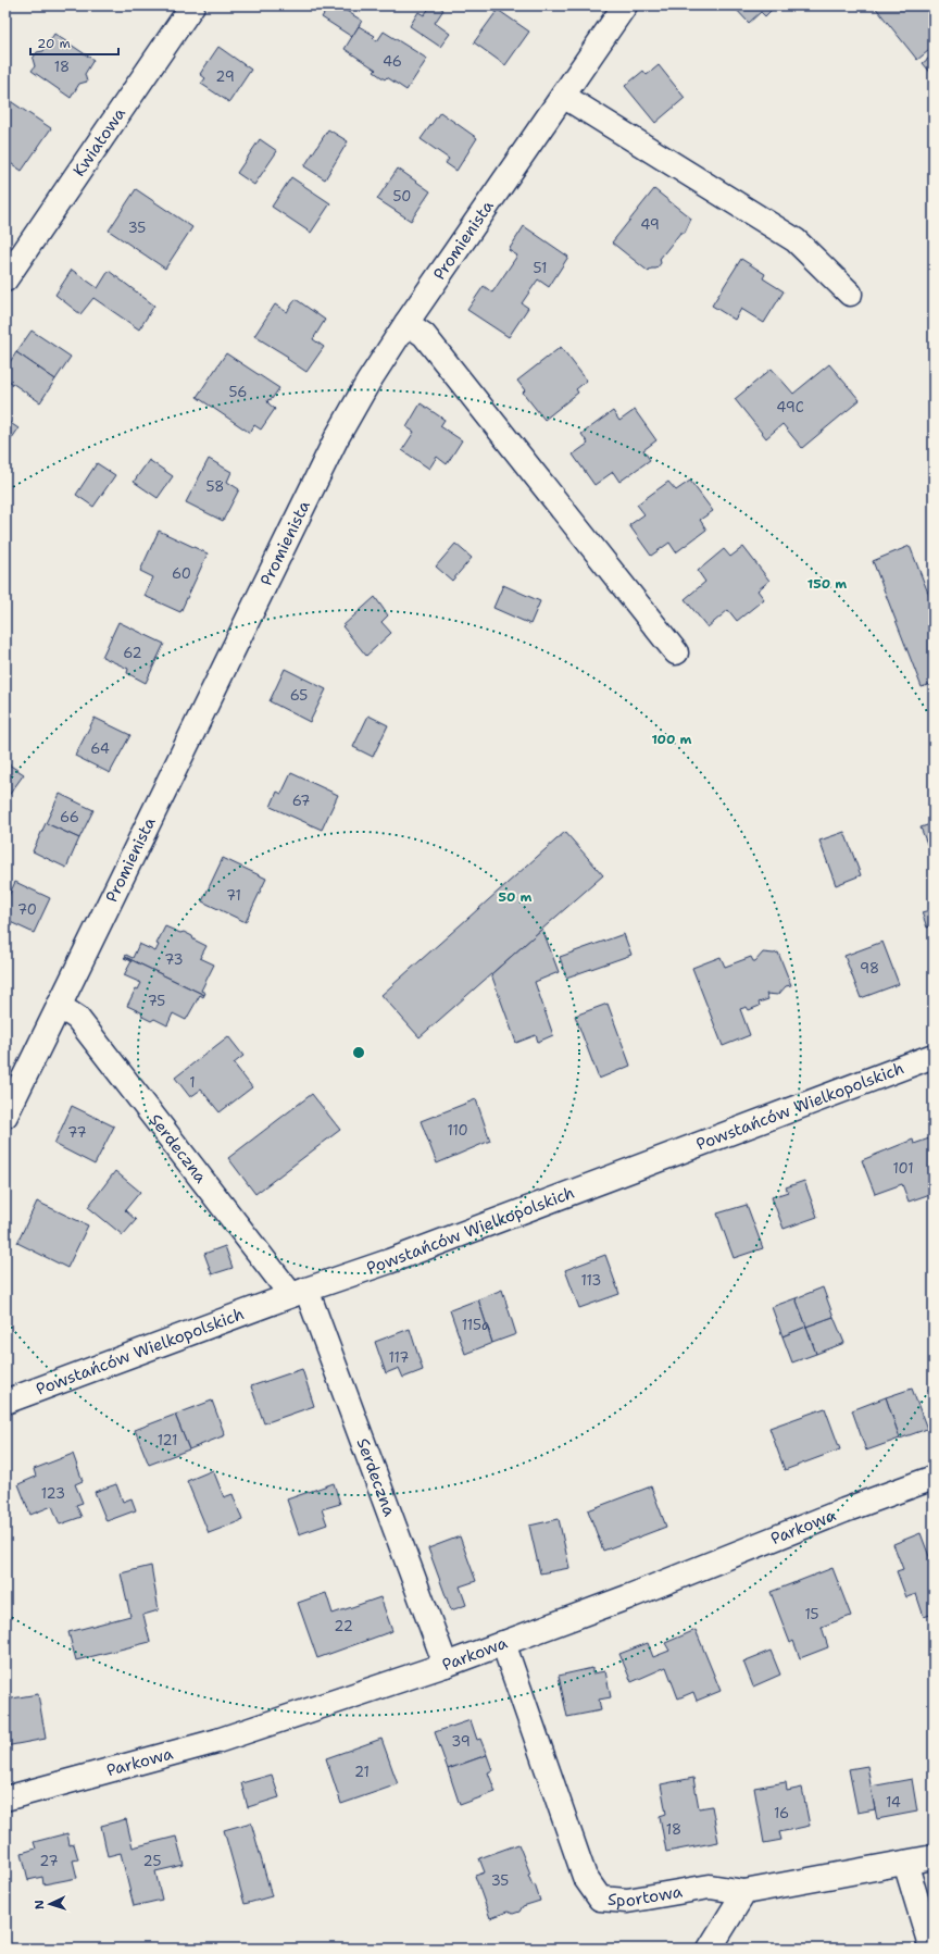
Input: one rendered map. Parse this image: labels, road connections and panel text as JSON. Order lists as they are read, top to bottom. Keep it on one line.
{"streets":{"street":["Kwiatowa","Promienista","Powstańców Wielkopolskich","Serdeczna","Parkowa","Sportowa"]},"crossings":[["Promienista","Serdeczna"],["Powstańców Wielkopolskich","Serdeczna"],["Serdeczna","Parkowa"],["Parkowa","Sportowa"]],"house_numbers":["46","18","29","50","49","35","51","56","49C","58","60","62","65","64","67","66","71","70","73","98","75","1","110","77","101","113","115a","117","121","123","15","22","39","21","14","16","18","27","25","35"],"scale_bar":"20 m","north":"left","rings":["150 m","100 m","50 m"]}
